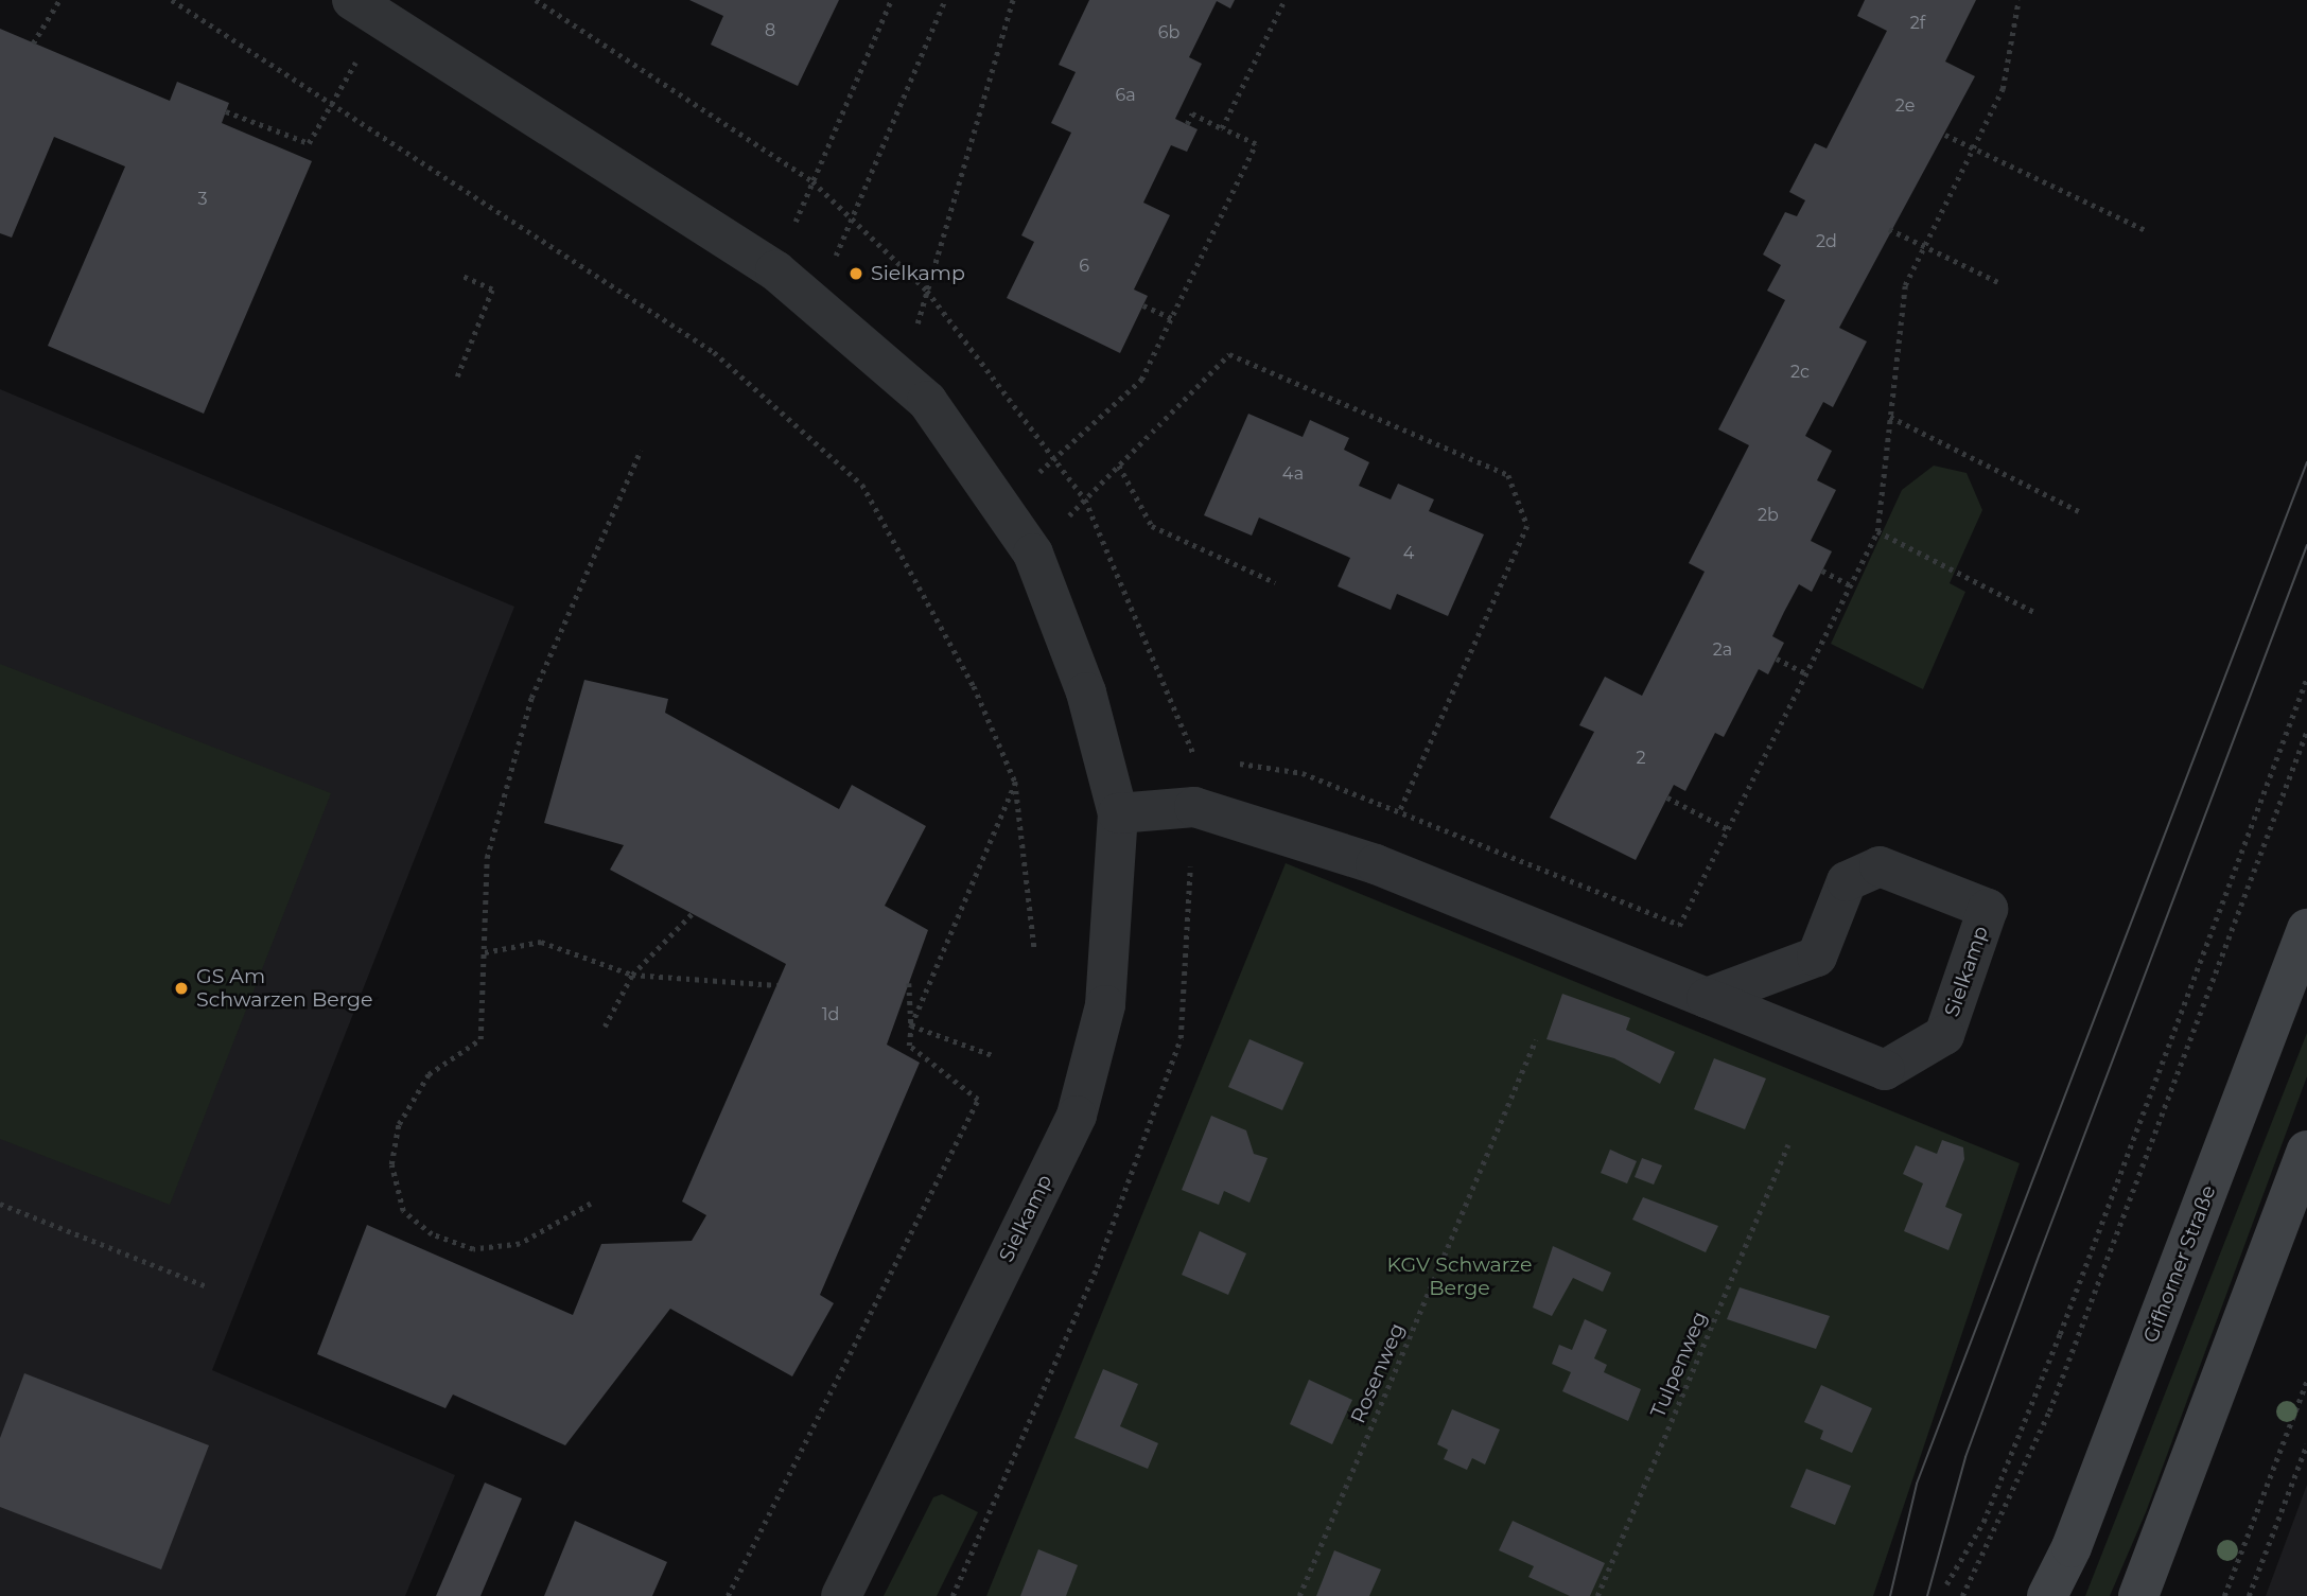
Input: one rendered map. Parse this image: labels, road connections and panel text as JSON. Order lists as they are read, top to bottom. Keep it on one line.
{"streets":{"main road":["Gifhorner Straße"],"street":["Sielkamp"],"path":["Tulpenweg","Rosenweg"]},"parks":["KGV Schwarze Berge"],"places":["Sielkamp","GS Am Schwarzen Berge"],"house_numbers":["2f","8","6b","6a","2e","3","2d","6","2c","4a","2b","4","2a","2","1d"]}
